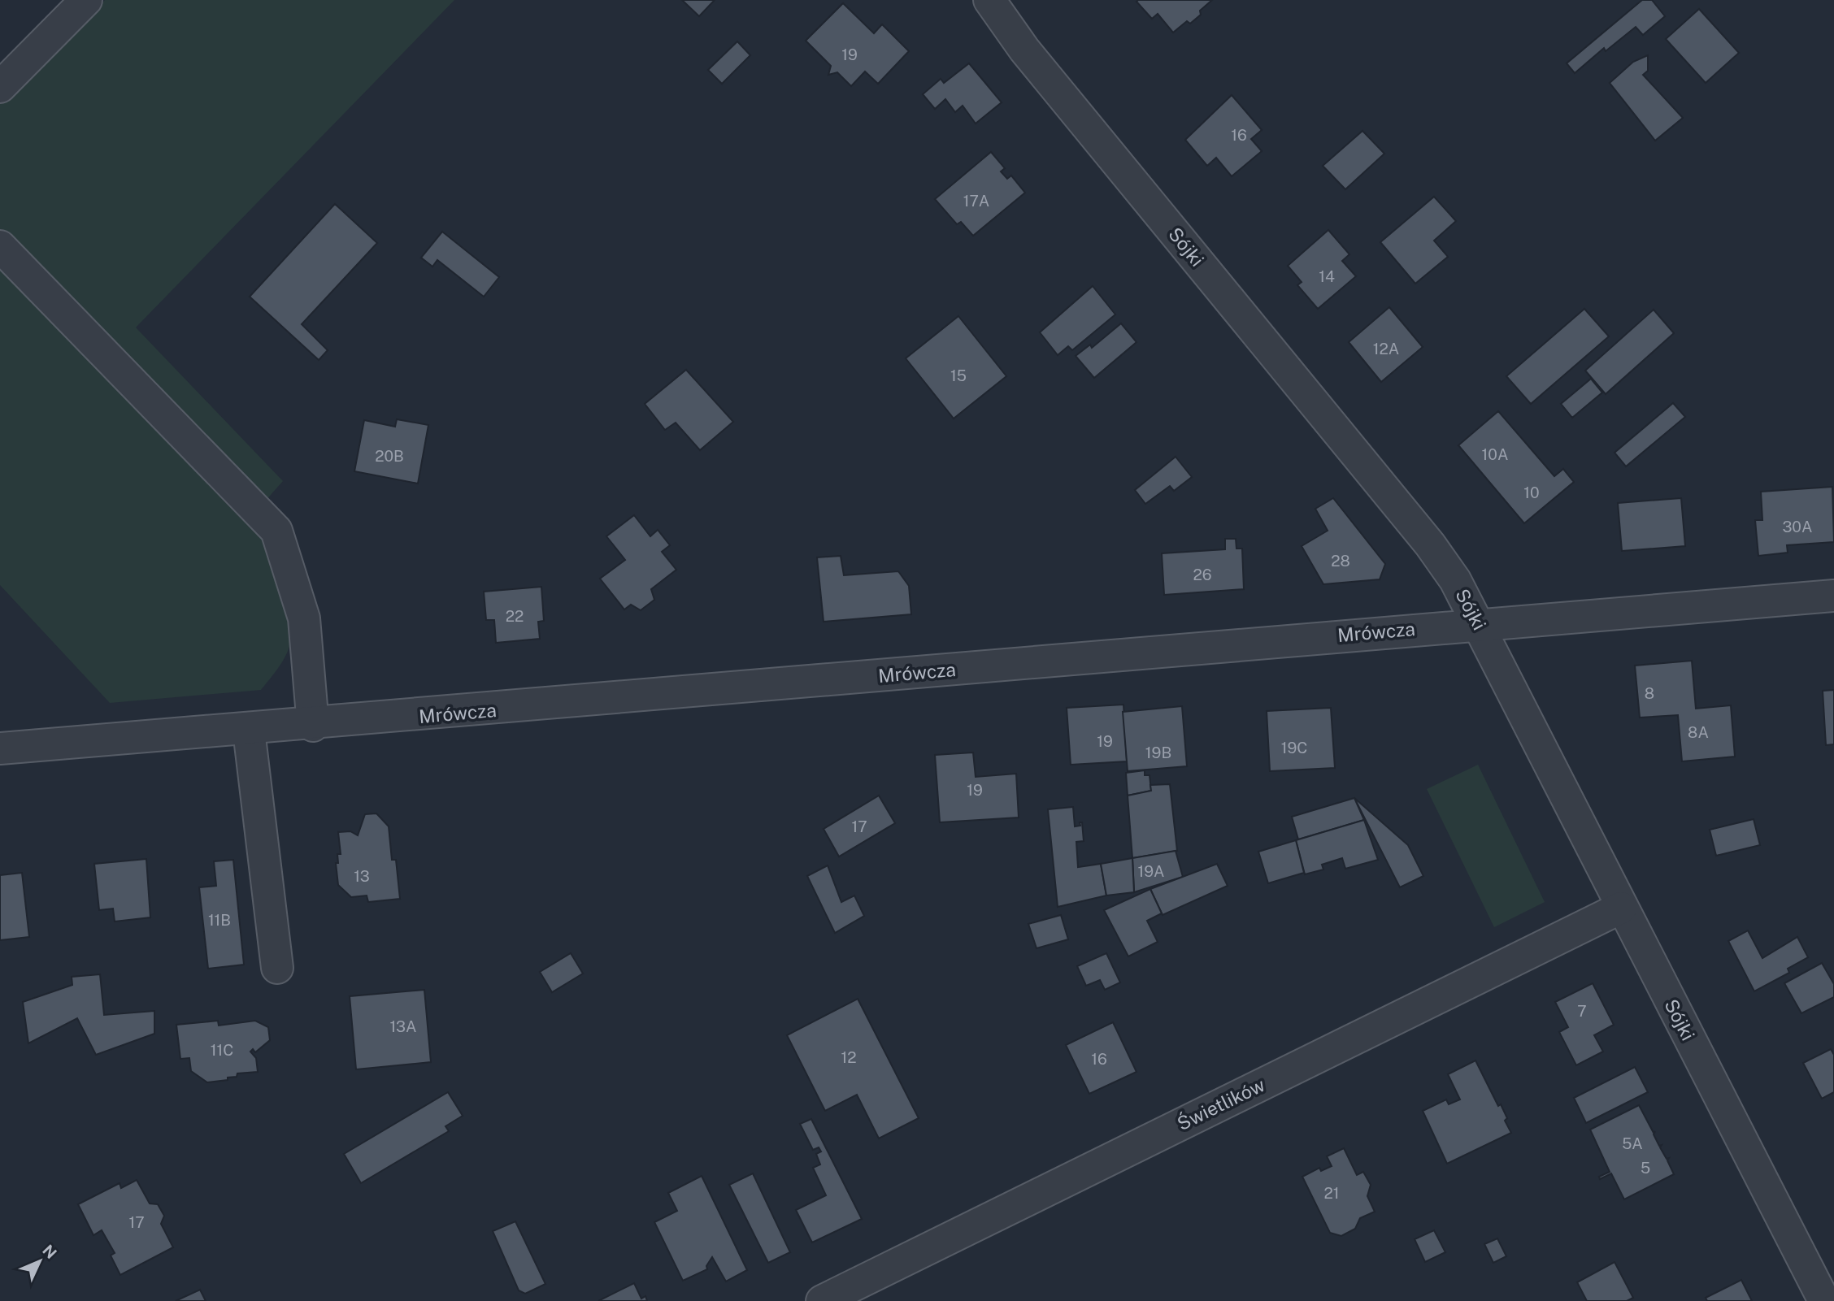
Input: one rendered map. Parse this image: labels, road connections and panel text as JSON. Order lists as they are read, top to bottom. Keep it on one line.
{"streets":{"street":["Sójki","Mrówcza","Świetlików"]},"crossings":[["Sójki","Mrówcza"],["Sójki","Świetlików"]],"house_numbers":["19","16","17A","14","12A","15","10A","20B","10","30A","28","26","22","8","8A","19","19C","19B","19","17","19A","13","11B","7","13A","11C","12","16","5A","5","21","17"],"north":"top right"}
